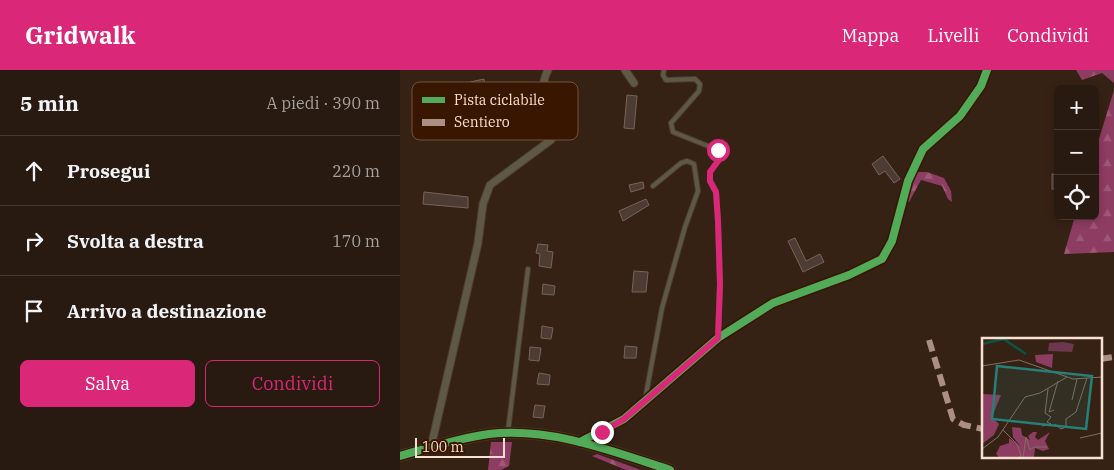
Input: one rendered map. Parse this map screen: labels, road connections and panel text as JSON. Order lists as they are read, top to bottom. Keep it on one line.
{"legend":["Pista ciclabile","Sentiero"],"scale_bar":"100 m","page":{"header":"Gridwalk","nav":["Mappa","Livelli","Condividi"],"heading":["5 min","A piedi · 390 m"],"map_buttons":["+","−"],"list":[["Prosegui","220 m"],["Svolta a destra","170 m"],"Arrivo a destinazione"],"buttons":["Salva","Condividi"],"scale":"100 m"}}
